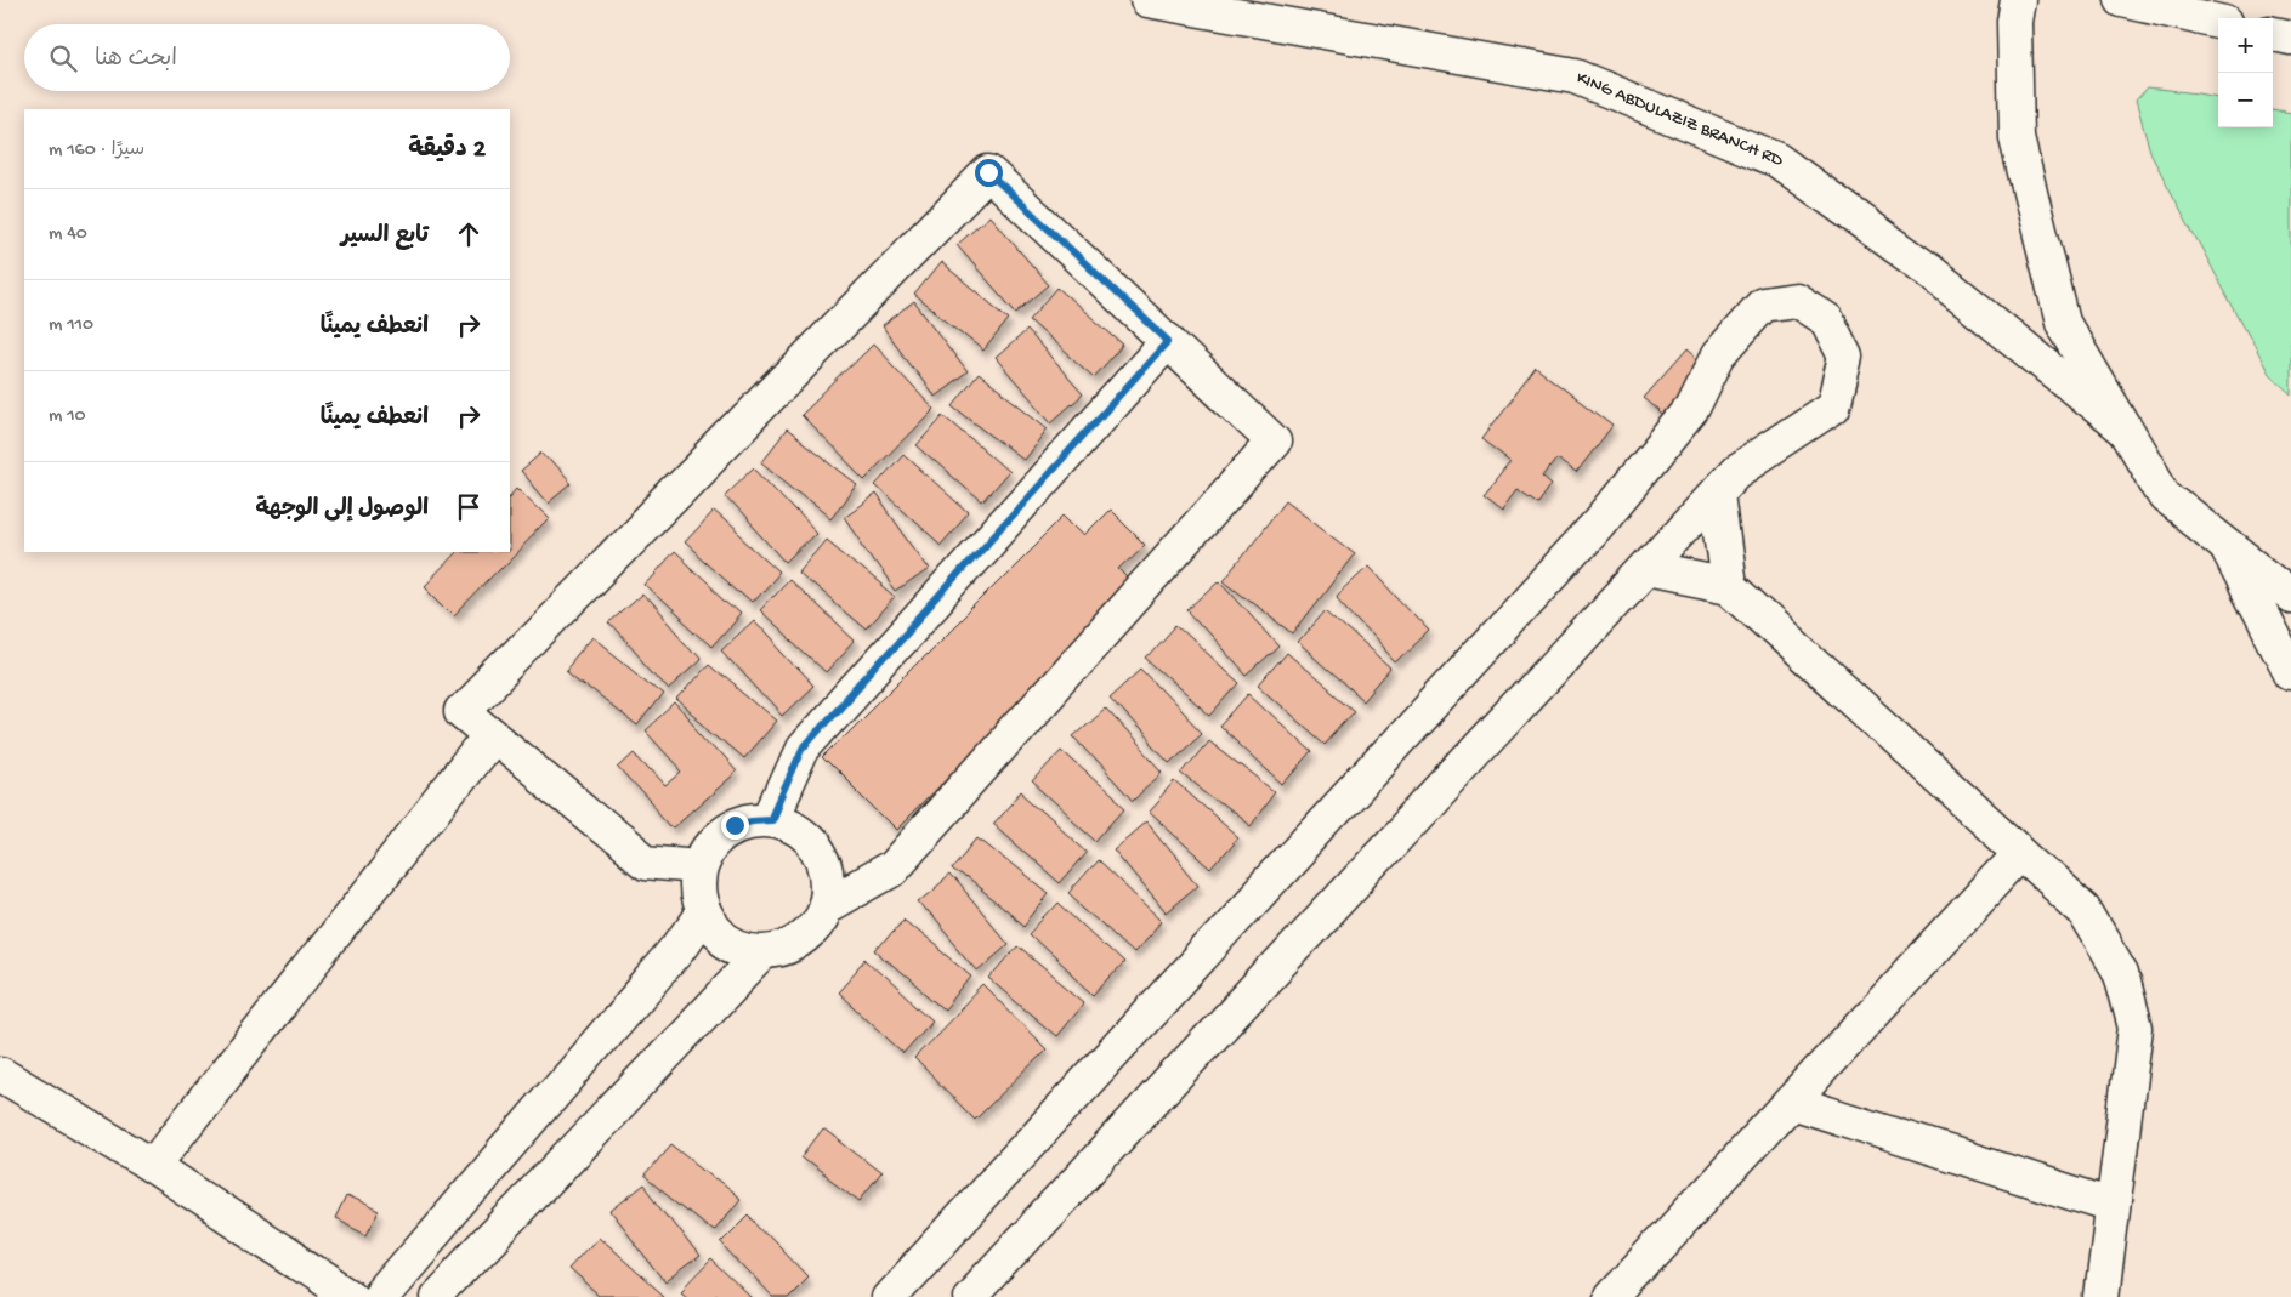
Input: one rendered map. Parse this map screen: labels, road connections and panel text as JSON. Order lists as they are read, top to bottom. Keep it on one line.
{"streets":{"main road":["KING ABDULAZIZ BRANCH RD"]},"page":{"map_buttons":["+","−"],"search":"ابحث هنا","heading":["2 دقيقة","سيرًا · 160 m"],"list":[["تابع السير","40 m"],["انعطف يمينًا","110 m"],["انعطف يمينًا","10 m"],"الوصول إلى الوجهة"]}}
